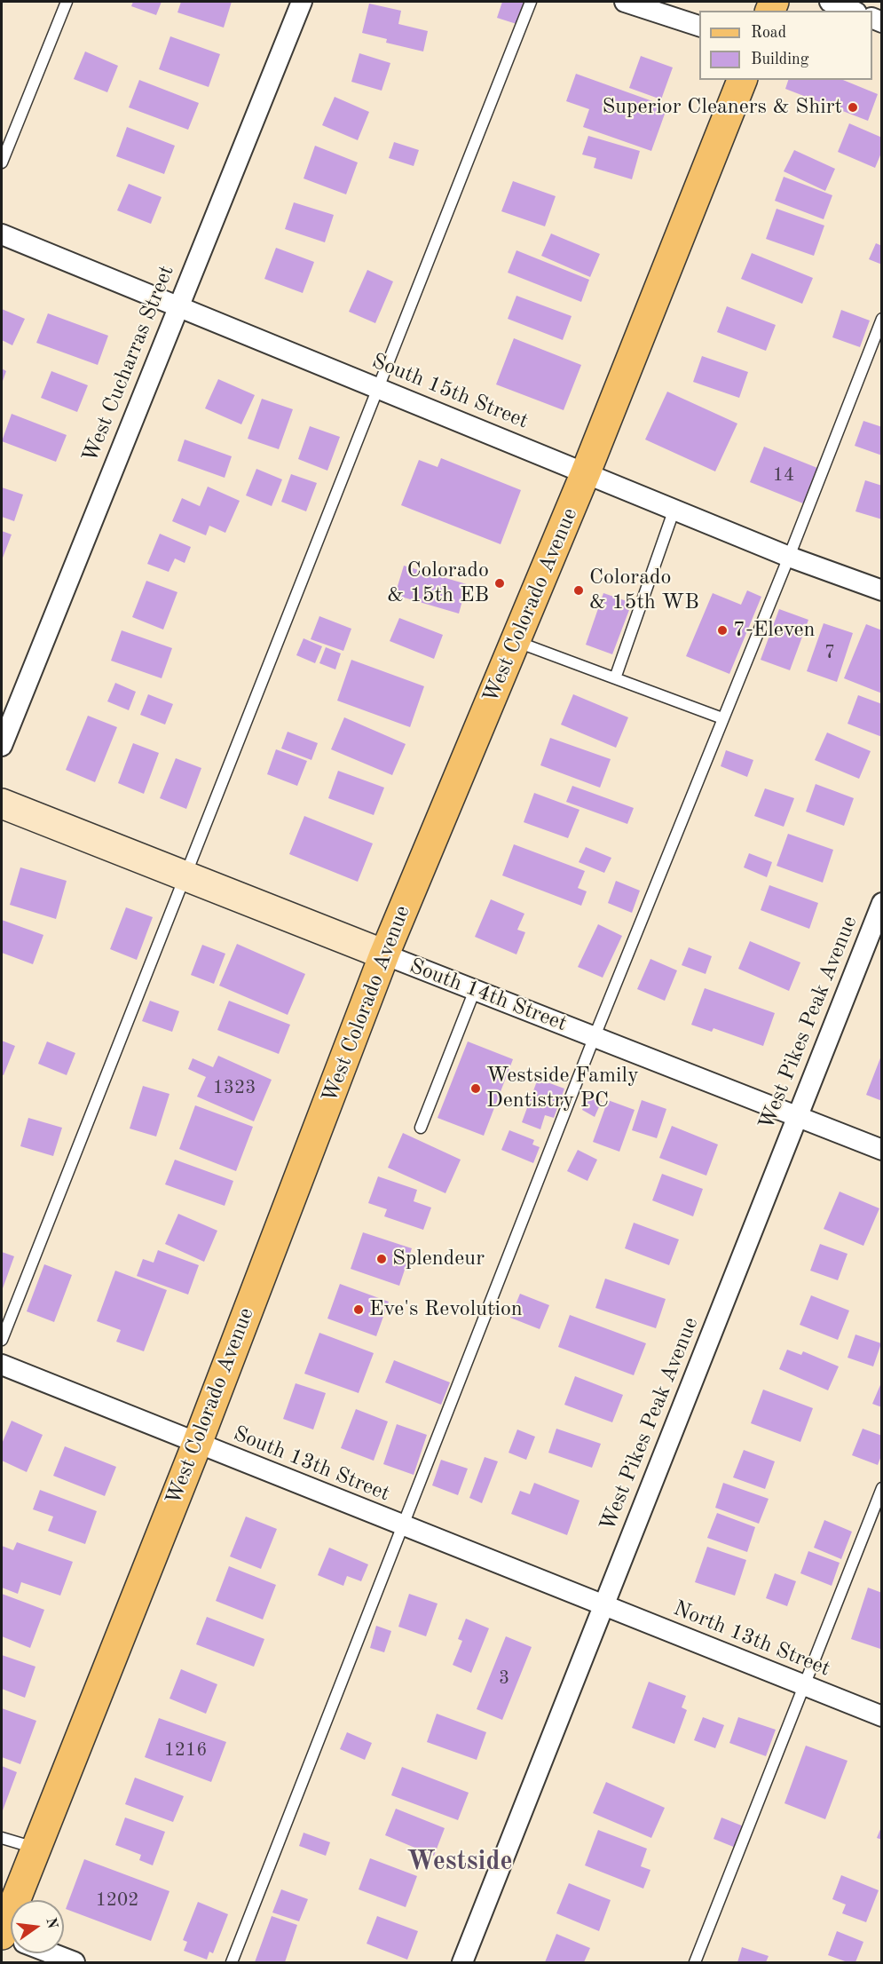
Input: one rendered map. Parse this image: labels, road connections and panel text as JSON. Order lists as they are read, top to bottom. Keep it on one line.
{"streets":{"main road":["West Colorado Avenue"],"street":["West Cucharras Street","South 15th Street","South 14th Street","West Pikes Peak Avenue","South 13th Street","North 13th Street"]},"crossings":[["West Cucharras Street","South 15th Street"],["South 15th Street","West Colorado Avenue"],["West Colorado Avenue","South 14th Street"],["West Colorado Avenue","South 13th Street"],["South 14th Street","West Pikes Peak Avenue"],["West Pikes Peak Avenue","South 13th Street"],["West Pikes Peak Avenue","North 13th Street"],["South 13th Street","North 13th Street"]],"districts":["Westside"],"places":["Superior Cleaners & Shirt","Colorado & 15th EB","Colorado & 15th WB","7-Eleven","Westside Family Dentistry PC","Splendeur","Eve's Revolution"],"house_numbers":["14","7","1323","3","1216","1202"],"legend":["Road","Building"],"north":"right"}
